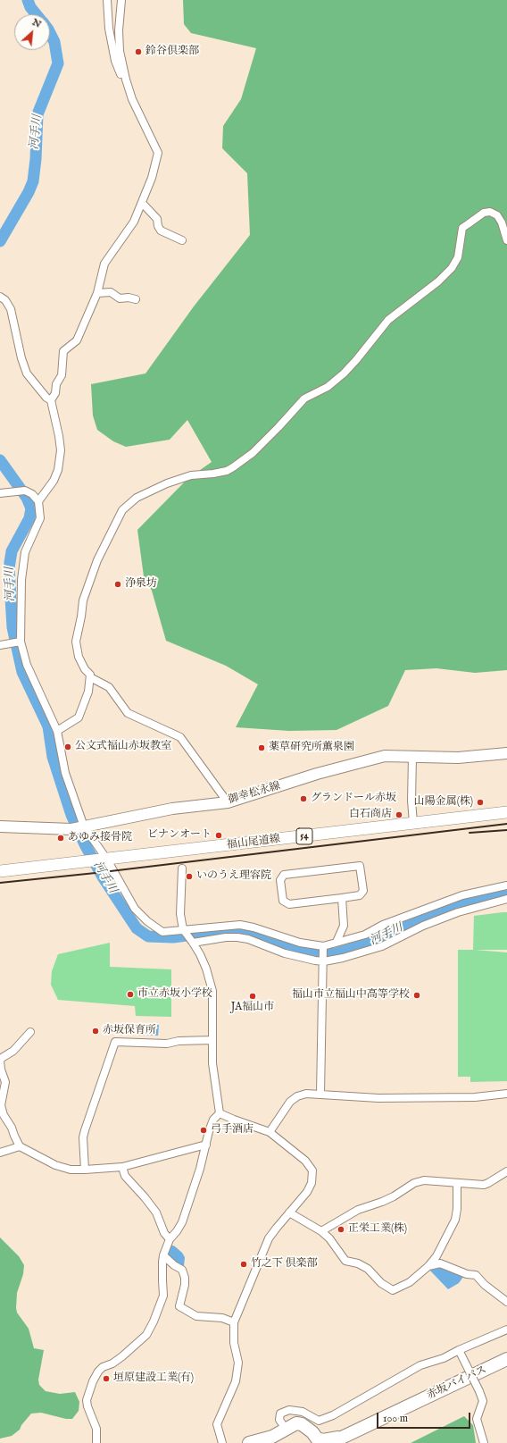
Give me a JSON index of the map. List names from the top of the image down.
{
  "streets": {
    "highway": ["赤坂バイパス"],
    "main road": ["御幸松永線", "54", "福山尾道線"]
  },
  "water": ["河手川"],
  "places": [
    "鈴谷倶楽部",
    "浄泉坊",
    "公文式福山赤坂教室",
    "薬草研究所薫泉園",
    "グランドール赤坂",
    "山陽金属(株)",
    "白石商店",
    "ビナンオート",
    "あゆみ接骨院",
    "いのうえ理容院",
    "市立赤坂小学校",
    "福山市立福山中高等学校",
    "JA福山市",
    "赤坂保育所",
    "弓手酒店",
    "正栄工業(株)",
    "竹之下 倶楽部",
    "垣原建設工業(有)"
  ],
  "scale_bar": "100 m",
  "north": "top right"
}
